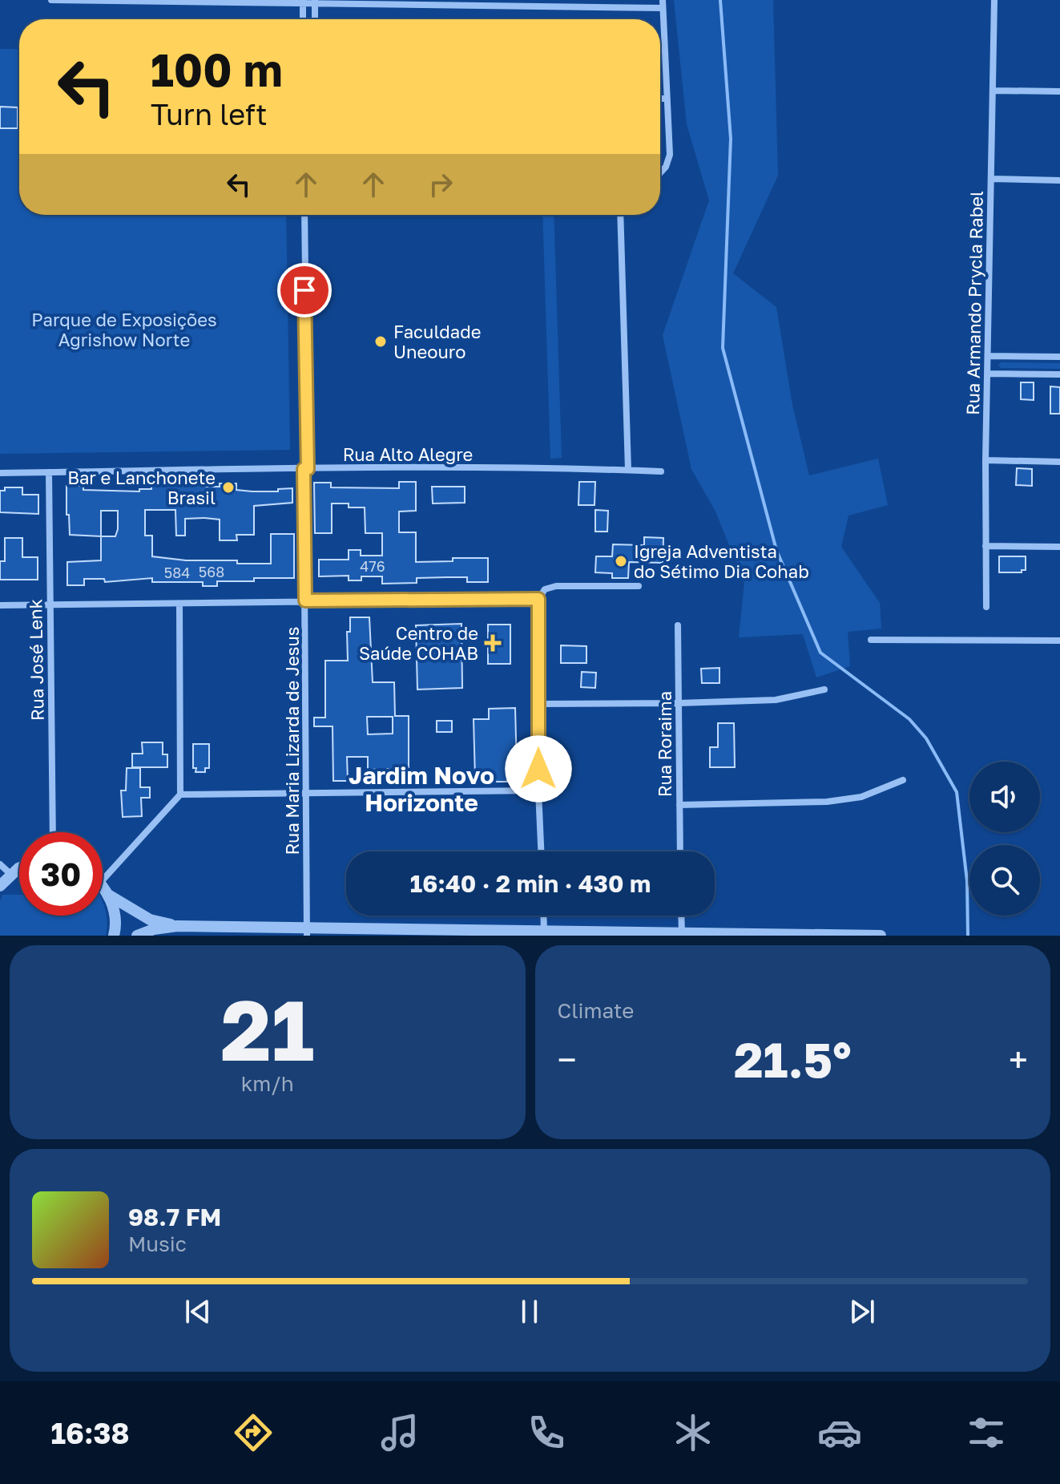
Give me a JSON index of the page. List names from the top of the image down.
{
  "streets": {
    "street": [
      "Rua Armando Prycla Rabel",
      "Rua Alto Alegre",
      "Rua José Lenk",
      "Rua Maria Lizarda de Jesus",
      "Rua Roraima"
    ]
  },
  "crossings": [
    ["Rua Alto Alegre", "Rua José Lenk"],
    ["Rua Alto Alegre", "Rua Maria Lizarda de Jesus"]
  ],
  "districts": ["Jardim Novo Horizonte"],
  "parks": ["Parque de Exposições Agrishow Norte"],
  "places": {
    "other": ["Faculdade Uneouro", "Bar e Lanchonete Brasil", "Igreja Adventista do Sétimo Dia Cohab"],
    "health": ["Centro de Saúde COHAB"]
  },
  "house_numbers": ["476", "568", "584"],
  "page": {
    "turn": ["100 m", "Turn left"],
    "limit": "30",
    "trip": "16:40 · 2 min · 430 m",
    "tile": [
      ["21", "km/h"],
      "Climate"
    ],
    "heat": ["−", "21.5°", "+"],
    "song": ["98.7 FM", "Music"],
    "tabs": "16:38"
  }
}
